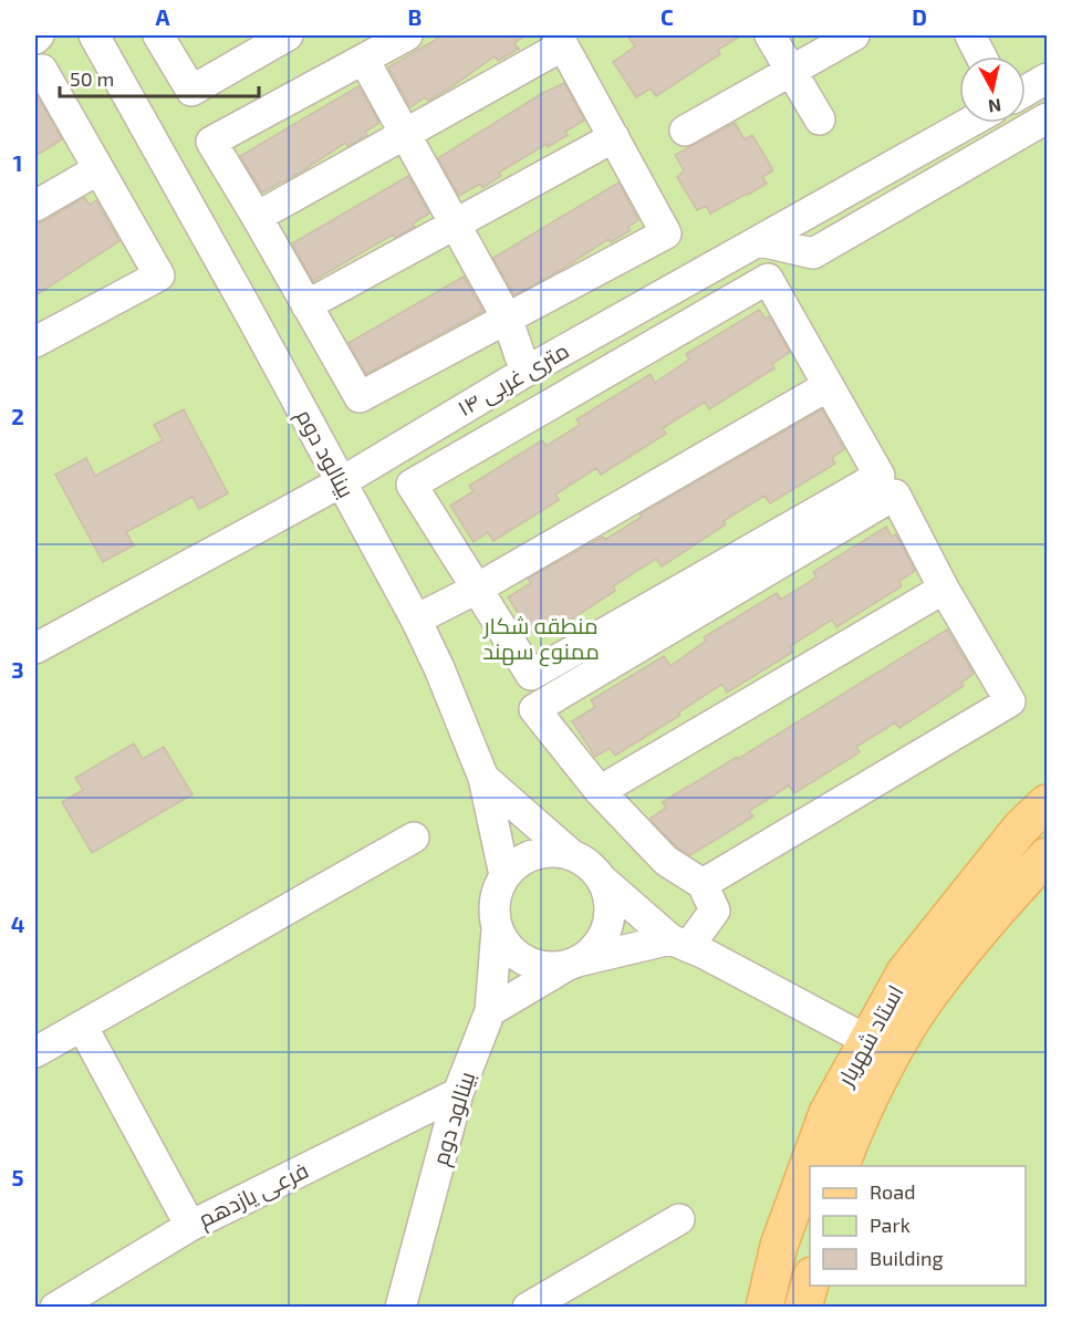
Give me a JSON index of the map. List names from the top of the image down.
{
  "streets": {
    "main road": ["استاد شهریار"],
    "street": ["۱۴ متری غربی", "بینالود دوم", "فرعی یازدهم"]
  },
  "crossings": [
    ["۱۴ متری غربی", "بینالود دوم"],
    ["بینالود دوم", "فرعی یازدهم"]
  ],
  "parks": ["منطقه شکار ممنوع سهند"],
  "legend": ["Road", "Park", "Building"],
  "scale_bar": "50 m",
  "north": "bottom",
  "grid": {
    "columns": [
      "A",
      "B",
      "C",
      "D"
    ],
    "rows": [
      "1",
      "2",
      "3",
      "4",
      "5"
    ]
  }
}
